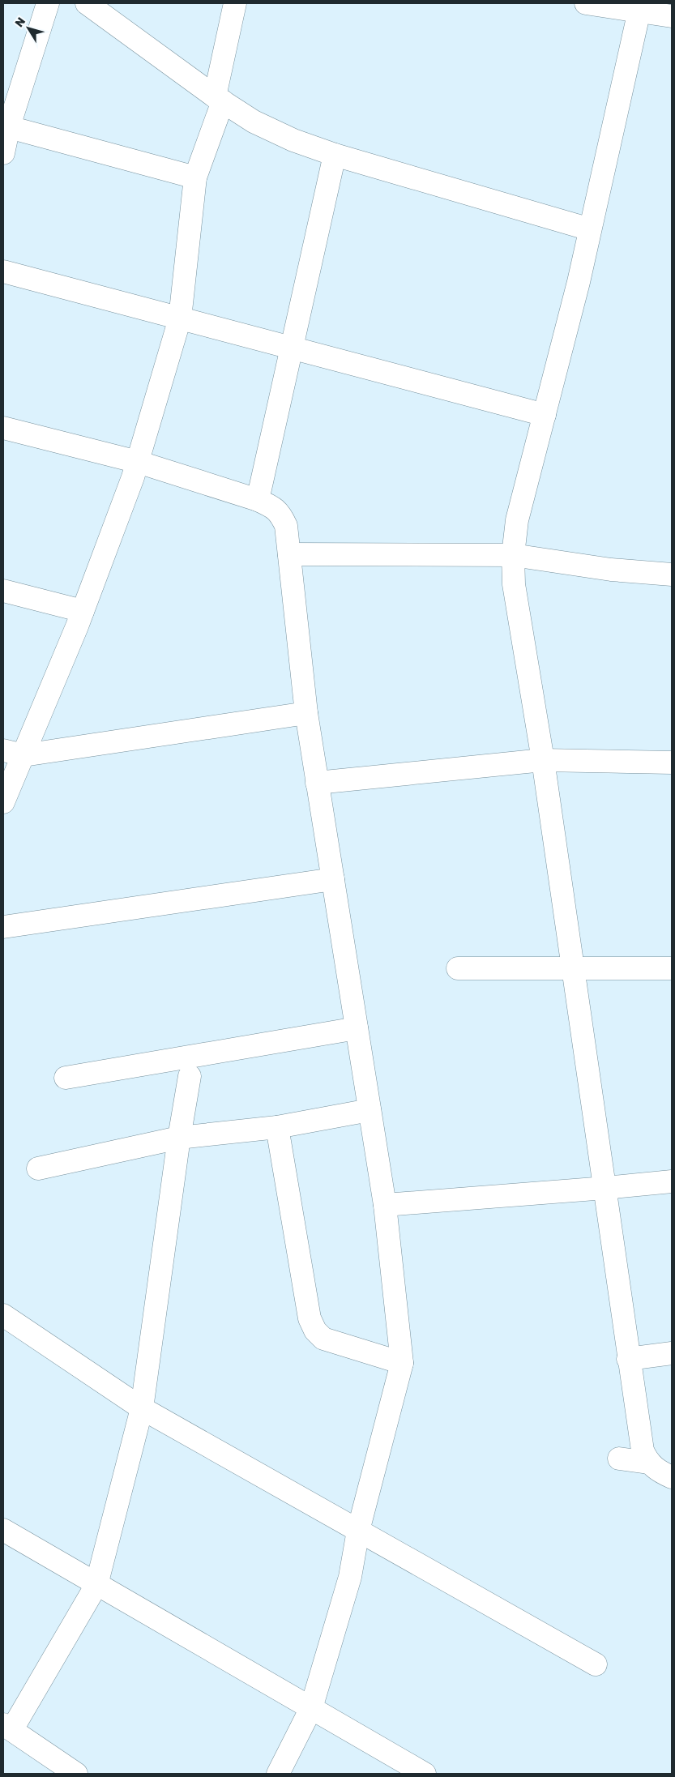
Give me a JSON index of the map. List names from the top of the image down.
{
  "north": "top left"
}
